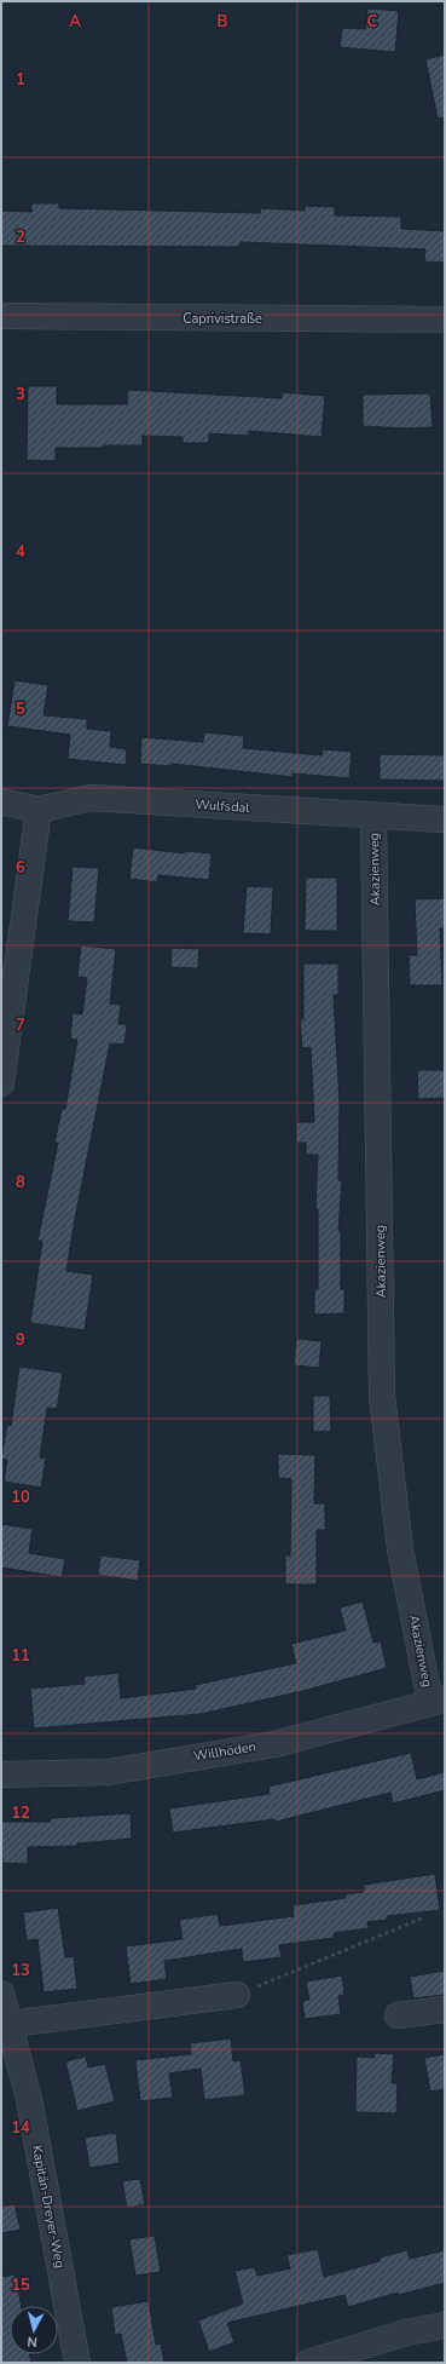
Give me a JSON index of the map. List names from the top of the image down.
{
  "streets": {
    "street": [
      "Caprivistraße",
      "Wulfsdal",
      "Akazienweg",
      "Willhöden",
      "Kapitän-Dreyer-Weg"
    ]
  },
  "crossings": [
    ["Wulfsdal", "Akazienweg"],
    ["Akazienweg", "Willhöden"]
  ],
  "north": "bottom",
  "grid": {
    "columns": ["A", "B", "C"],
    "rows": [
      "1",
      "2",
      "3",
      "4",
      "5",
      "6",
      "7",
      "8",
      "9",
      "10",
      "11",
      "12",
      "13",
      "14",
      "15"
    ]
  }
}
